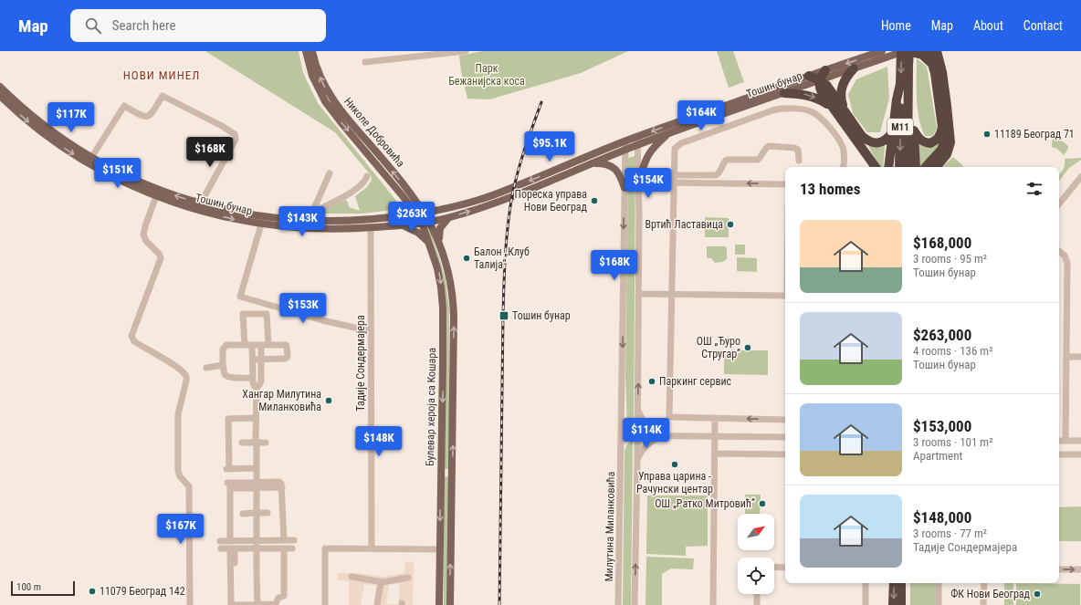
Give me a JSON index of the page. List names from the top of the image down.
{
  "streets": {
    "highway": ["M11"],
    "main road": ["Тошин бунар", "Николе Добровића", "Булевар хероја са Кошара"],
    "street": ["Тадије Сондермајера", "Милутина Миланковића"]
  },
  "crossings": [
    ["Тошин бунар", "M11"],
    ["Тошин бунар", "Николе Добровића"],
    ["Тошин бунар", "Тадије Сондермајера"],
    ["Тошин бунар", "Булевар хероја са Кошара"],
    ["Тошин бунар", "Милутина Миланковића"],
    ["Николе Добровића", "Булевар хероја са Кошара"]
  ],
  "districts": ["НОВИ МИНЕЛ"],
  "parks": ["Парк Бежанијска коса"],
  "places": {
    "other": [
      "11189 Београд 71",
      "Пореска управа Нови Београд",
      "Вртић Ластавица",
      "Балон „Клуб Талија”",
      "ОШ „Ђуро Стругар”",
      "Паркинг сервис",
      "Хангар Милутина Миланковића",
      "Управа царина - Рачунски центар",
      "ОШ „Ратко Митровић”",
      "11079 Београд 142",
      "ФК Нови Београд"
    ],
    "transit": ["Тошин бунар"]
  },
  "scale_bar": "100 m",
  "north": "top right",
  "page": {
    "header": "Map",
    "search": "Search here",
    "nav": [
      "Home",
      "Map",
      "About",
      "Contact"
    ],
    "price": [
      "$164K",
      "$117K",
      "$95.1K",
      "$168K",
      "$151K",
      "$154K",
      "$263K",
      "$143K",
      "$168K",
      "$153K",
      "$114K",
      "$148K",
      "$167K"
    ],
    "heading": "13 homes",
    "list": [
      {
        "name": "$168,000",
        "note": "3 rooms · 95 m² · Тошин бунар"
      },
      {
        "name": "$263,000",
        "note": "4 rooms · 136 m² · Тошин бунар"
      },
      {
        "name": "$153,000",
        "note": "3 rooms · 101 m² · Apartment"
      },
      {
        "name": "$148,000",
        "note": "3 rooms · 77 m² · Тадије Сондермајера"
      }
    ],
    "scale": "100 m"
  }
}
